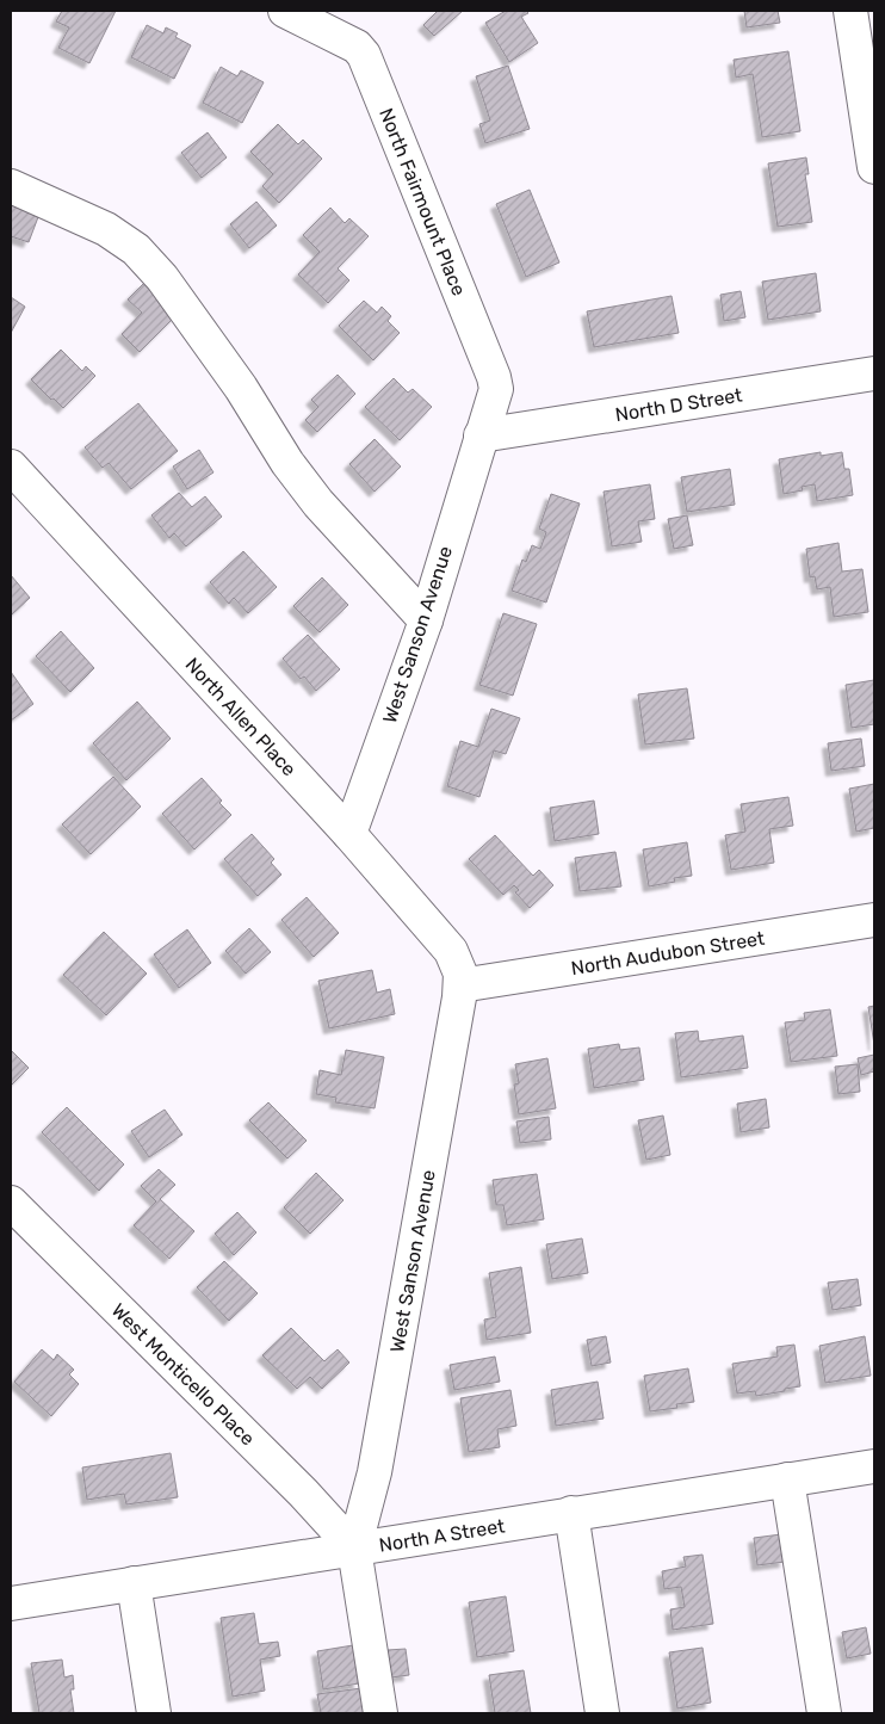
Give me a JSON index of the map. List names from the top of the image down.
{
  "streets": {
    "street": [
      "North Fairmount Place",
      "North D Street",
      "West Sanson Avenue",
      "North Allen Place",
      "North Audubon Street",
      "West Monticello Place",
      "North A Street"
    ]
  },
  "crossings": [
    ["North Fairmount Place", "North D Street"],
    ["North Fairmount Place", "West Sanson Avenue"],
    ["North D Street", "West Sanson Avenue"],
    ["West Sanson Avenue", "North Allen Place"],
    ["West Sanson Avenue", "North Audubon Street"],
    ["West Sanson Avenue", "West Monticello Place"],
    ["West Sanson Avenue", "North A Street"],
    ["North Allen Place", "North Audubon Street"],
    ["West Monticello Place", "North A Street"]
  ]
}
